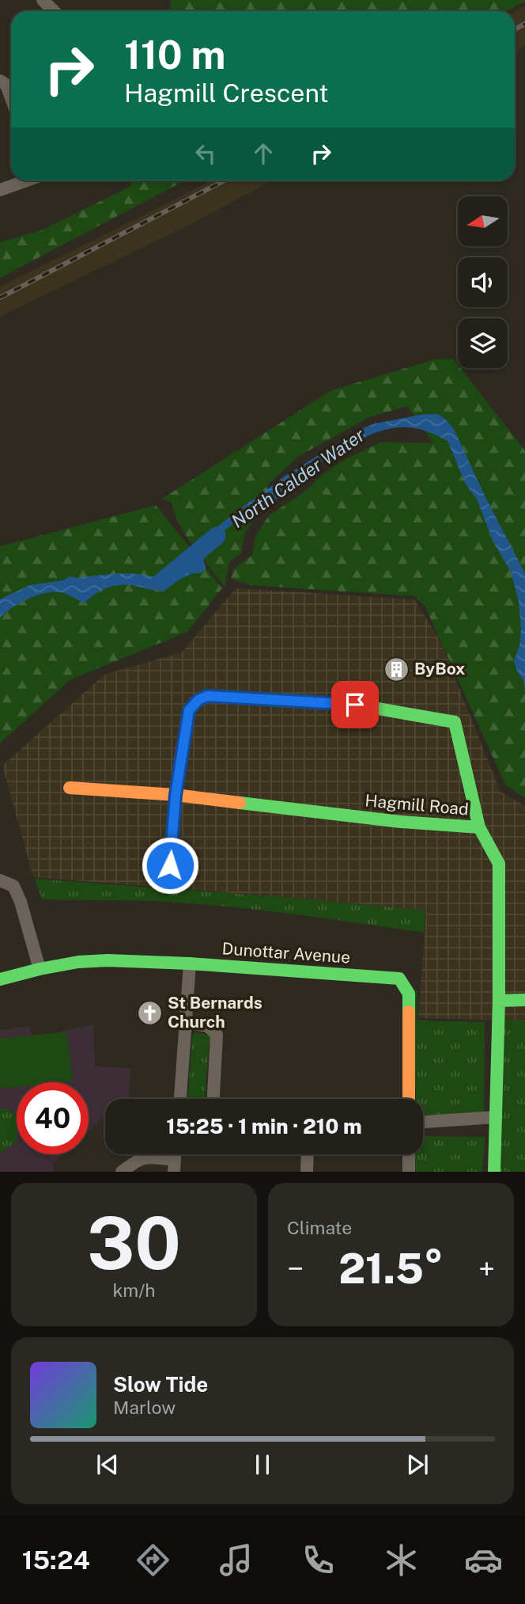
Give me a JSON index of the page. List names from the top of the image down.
{
  "streets": {
    "street": ["Hagmill Road", "Dunottar Avenue"]
  },
  "water": ["North Calder Water"],
  "places": {
    "building": ["ByBox"],
    "church": ["St Bernards Church"]
  },
  "north": "left",
  "page": {
    "turn": ["110 m", "Hagmill Crescent"],
    "limit": "40",
    "trip": "15:25 · 1 min · 210 m",
    "tile": [
      ["30", "km/h"],
      "Climate"
    ],
    "heat": ["−", "21.5°", "+"],
    "song": ["Slow Tide", "Marlow"],
    "tabs": "15:24"
  }
}
